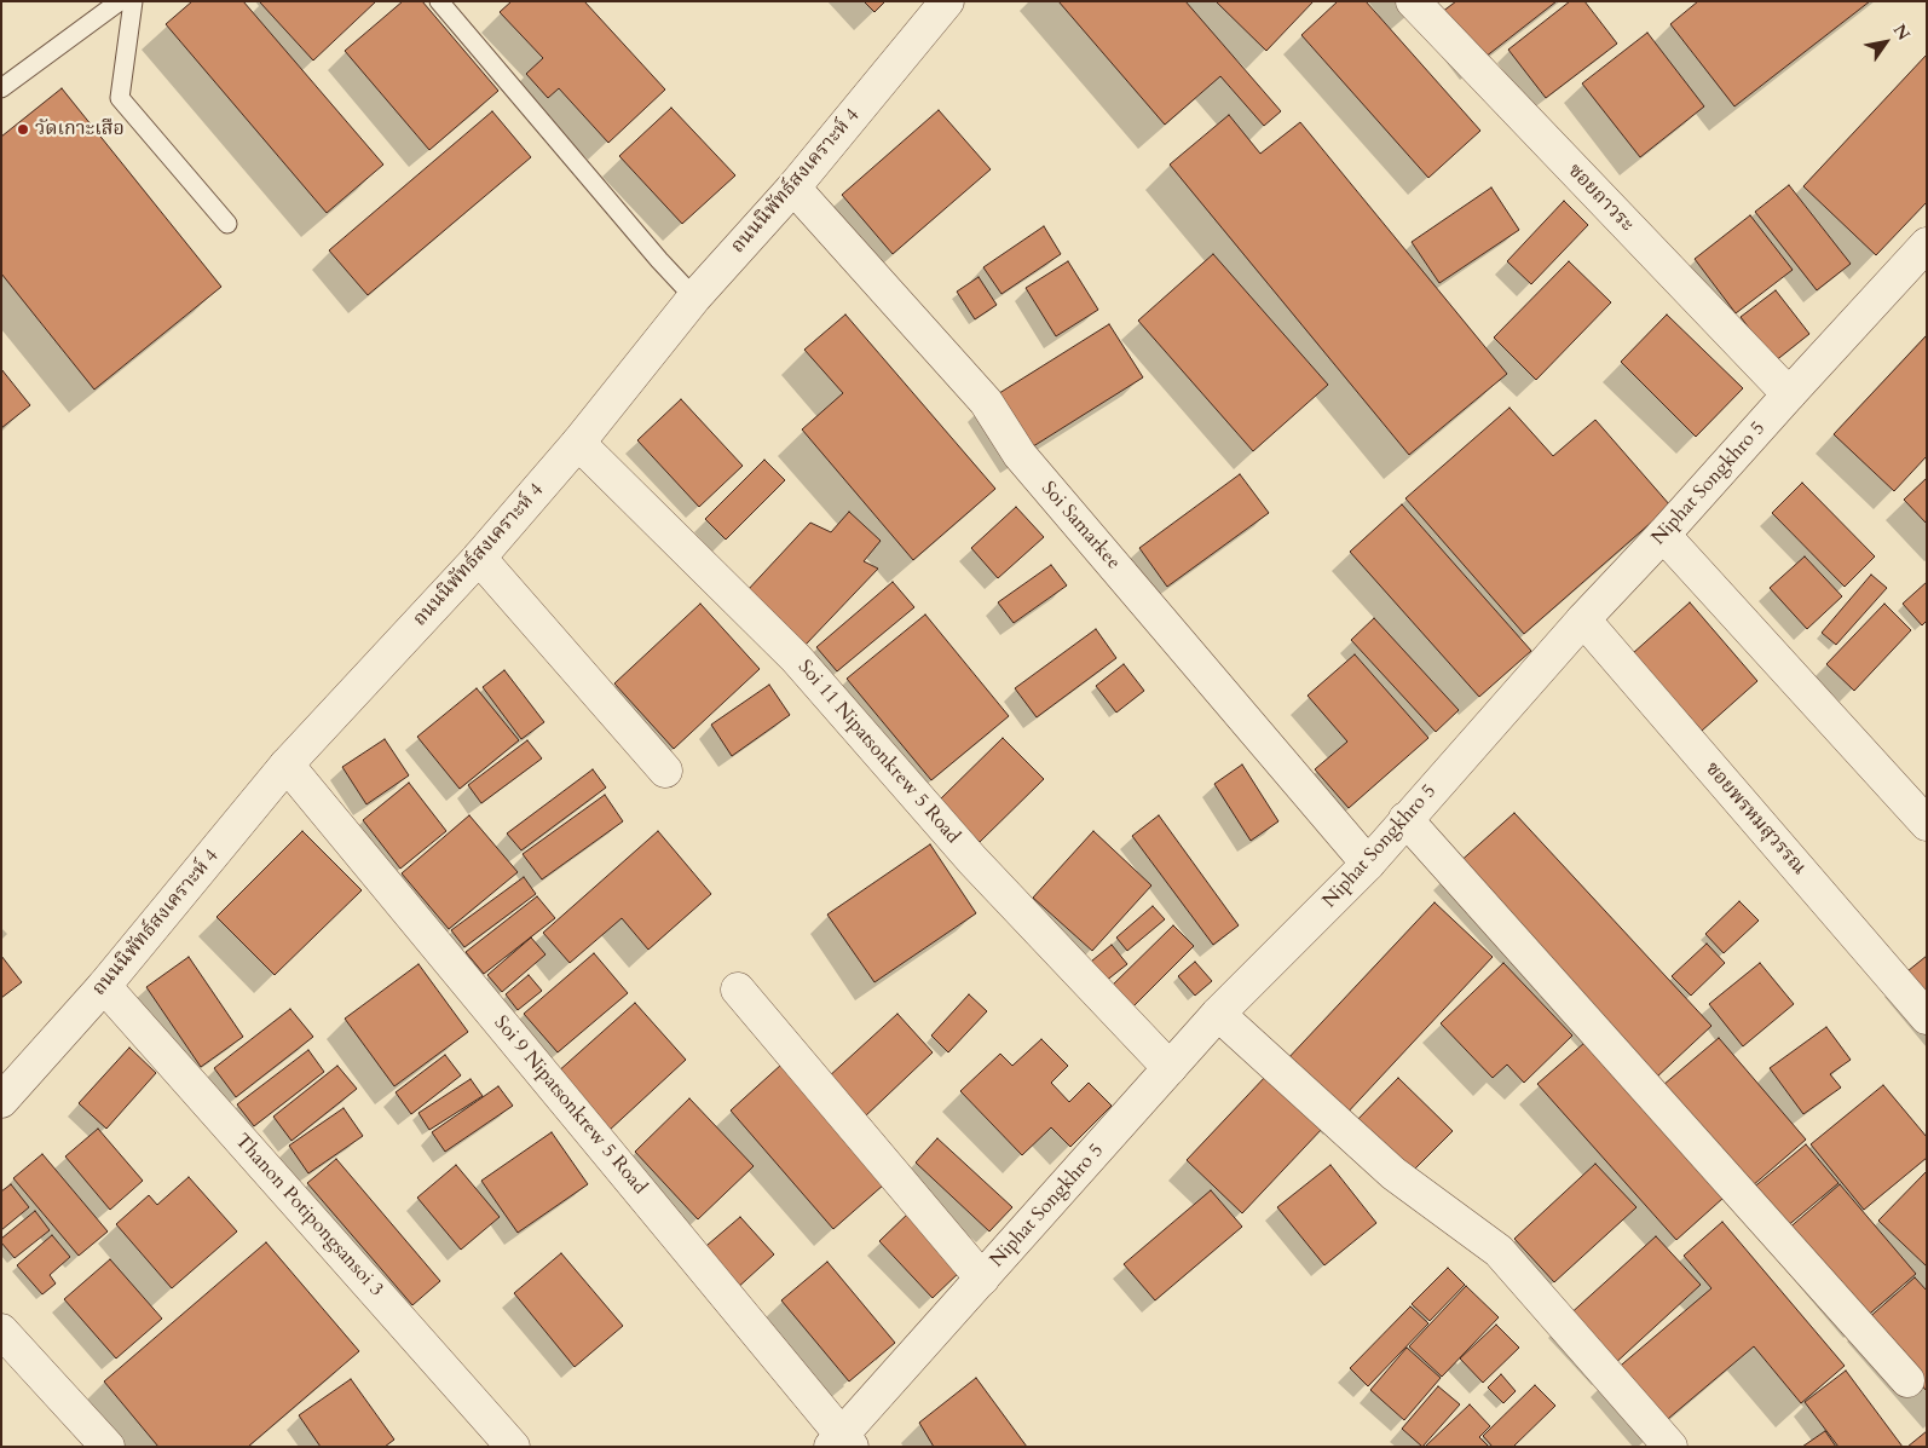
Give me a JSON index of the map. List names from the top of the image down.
{
  "streets": {
    "street": [
      "ถนนนิพัทธ์สงเคราะห์ 4",
      "ซอยถาวระ",
      "Niphat Songkhro 5",
      "Soi Samarkee",
      "Soi 11 Nipatsonkrew 5 Road",
      "ซอยพรหมสุวรรณ",
      "Soi 9 Nipatsonkrew 5 Road",
      "Thanon Potipongsansoi 3"
    ]
  },
  "crossings": [
    ["ถนนนิพัทธ์สงเคราะห์ 4", "Soi Samarkee"],
    ["ถนนนิพัทธ์สงเคราะห์ 4", "Soi 11 Nipatsonkrew 5 Road"],
    ["ถนนนิพัทธ์สงเคราะห์ 4", "Soi 9 Nipatsonkrew 5 Road"],
    ["ถนนนิพัทธ์สงเคราะห์ 4", "Thanon Potipongsansoi 3"],
    ["ซอยถาวระ", "Niphat Songkhro 5"],
    ["Niphat Songkhro 5", "Soi Samarkee"],
    ["Niphat Songkhro 5", "Soi 11 Nipatsonkrew 5 Road"],
    ["Niphat Songkhro 5", "ซอยพรหมสุวรรณ"],
    ["Niphat Songkhro 5", "Soi 9 Nipatsonkrew 5 Road"]
  ],
  "places": ["วัดเกาะเสือ"],
  "north": "top right"
}
